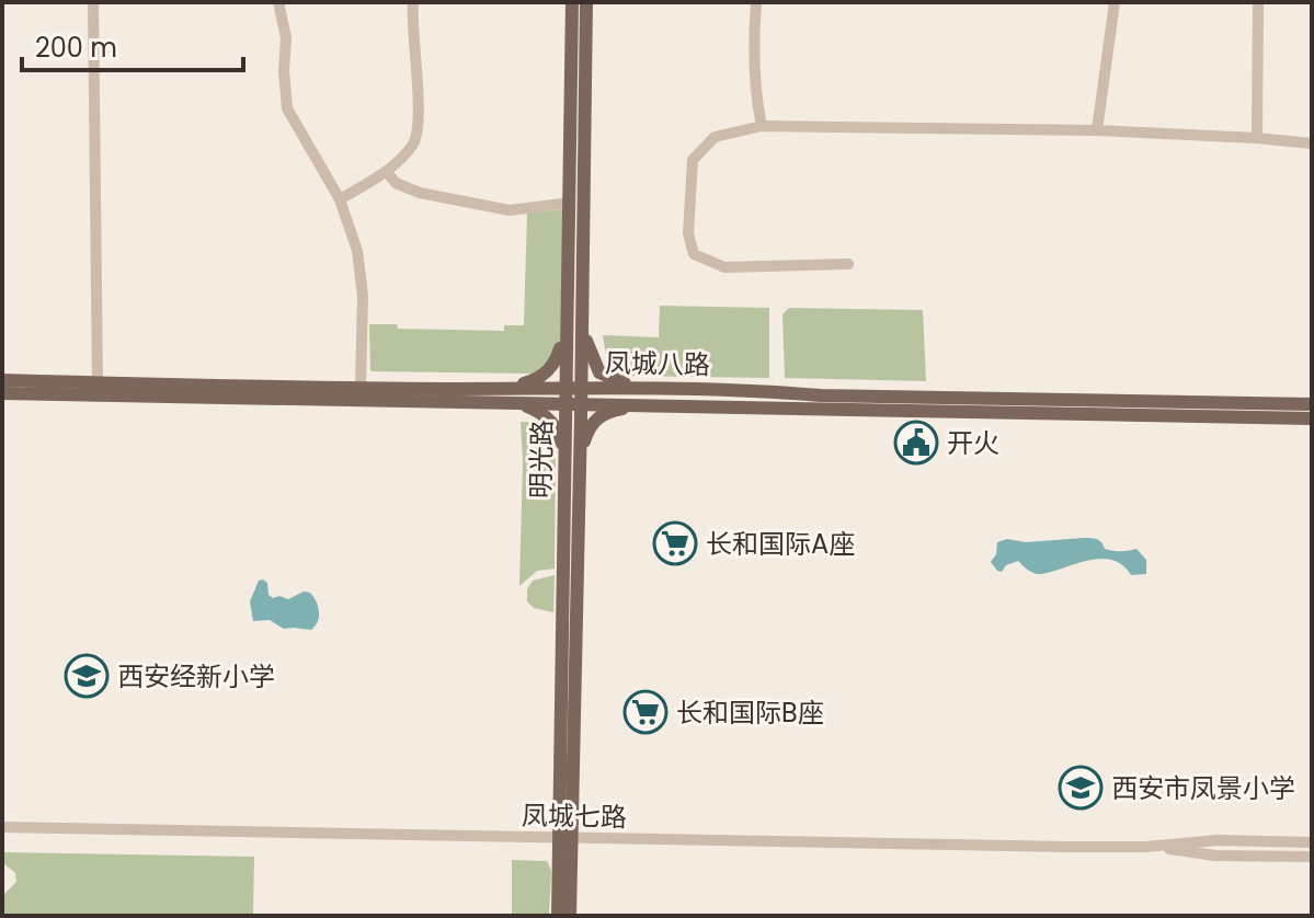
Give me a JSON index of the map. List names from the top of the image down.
{
  "streets": {
    "main road": ["凤城八路", "明光路"],
    "street": ["凤城七路"]
  },
  "crossings": [
    ["凤城八路", "明光路"],
    ["明光路", "凤城七路"]
  ],
  "places": {
    "public building": ["开火"],
    "supermarket": ["长和国际A座", "长和国际B座"],
    "school or university": ["西安经新小学", "西安市凤景小学"]
  },
  "scale_bar": "200 m"
}
